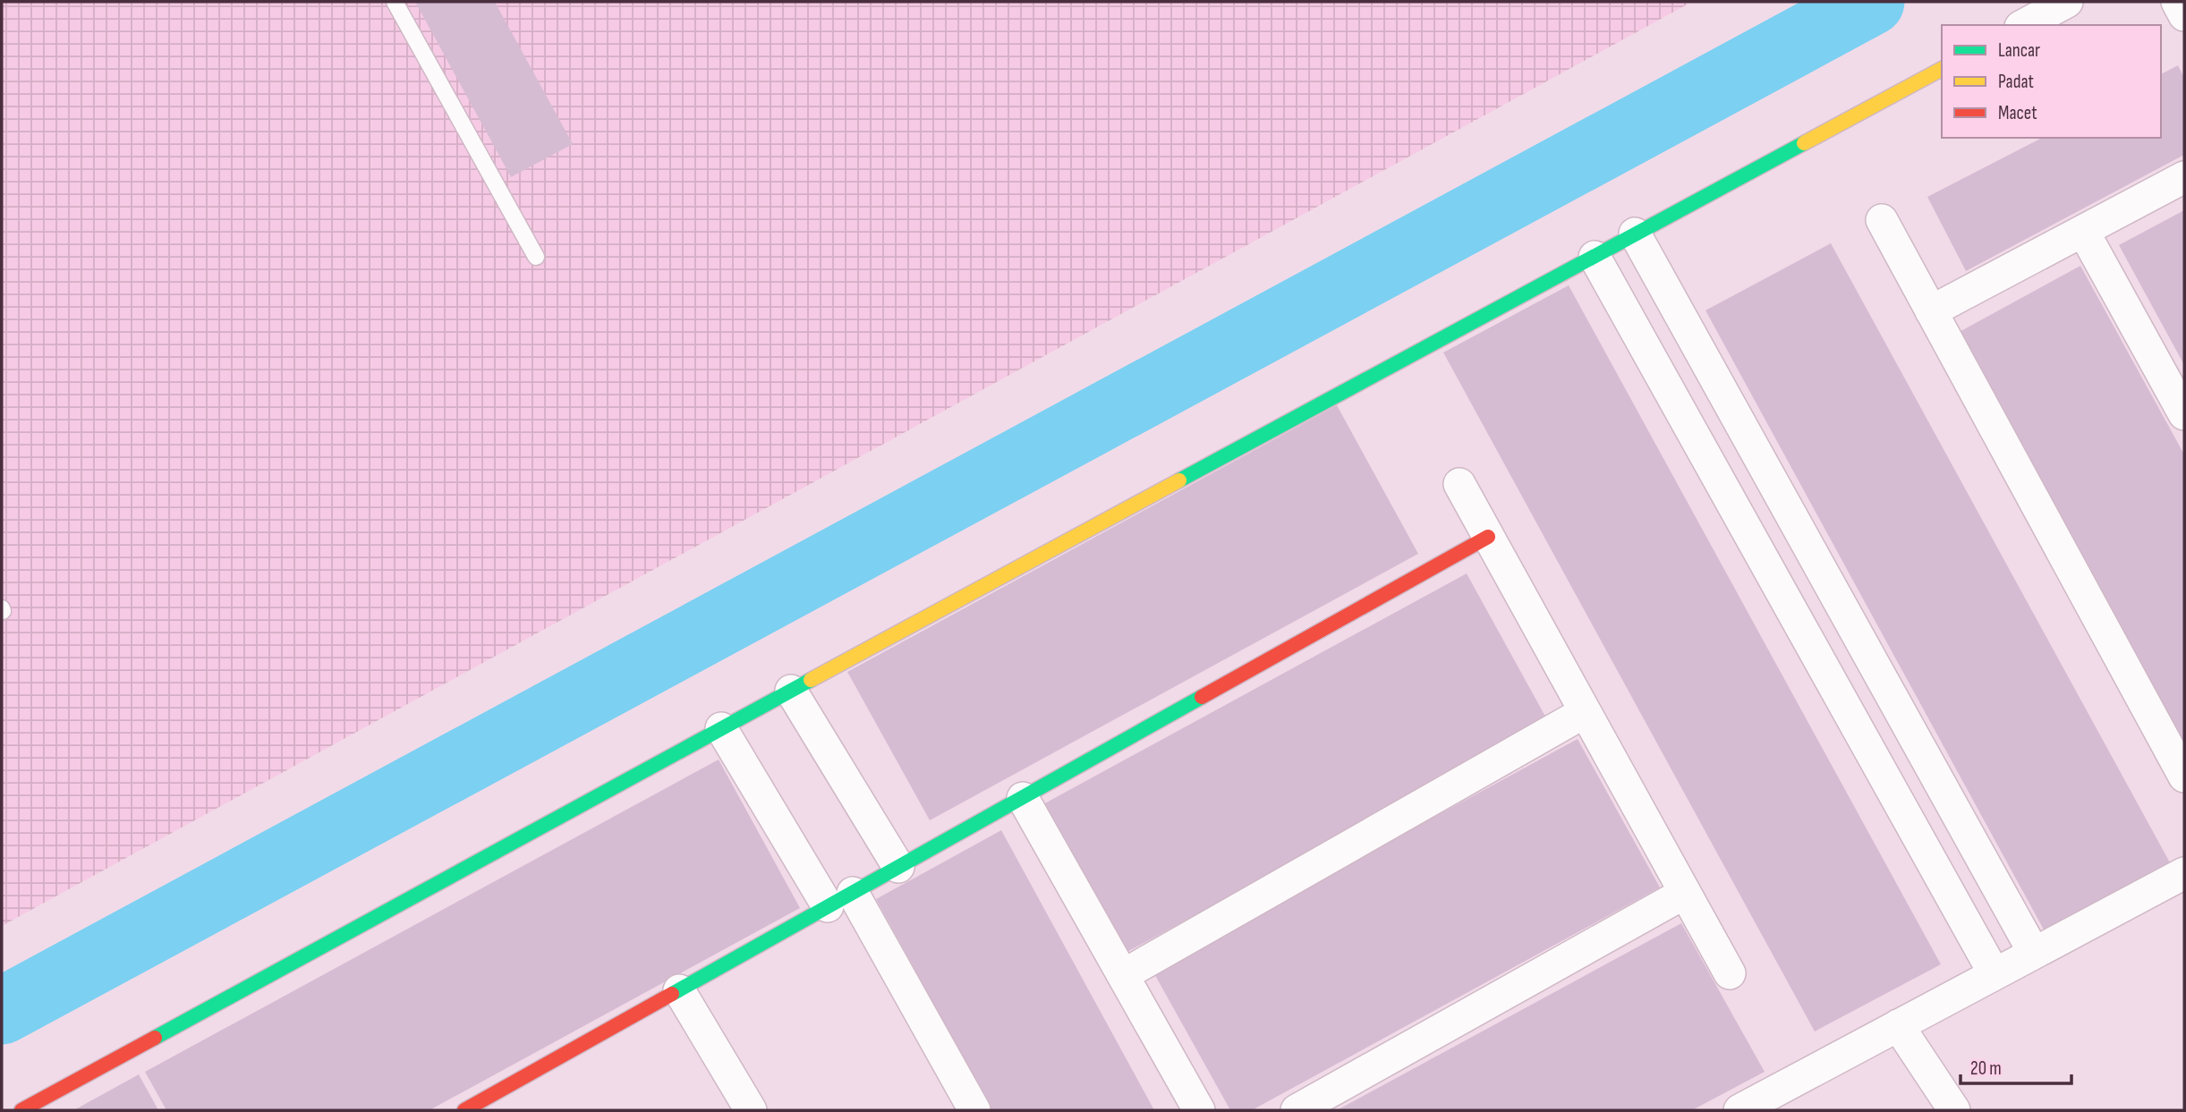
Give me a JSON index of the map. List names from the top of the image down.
{
  "legend": ["Lancar", "Padat", "Macet"],
  "scale_bar": "20 m"
}
